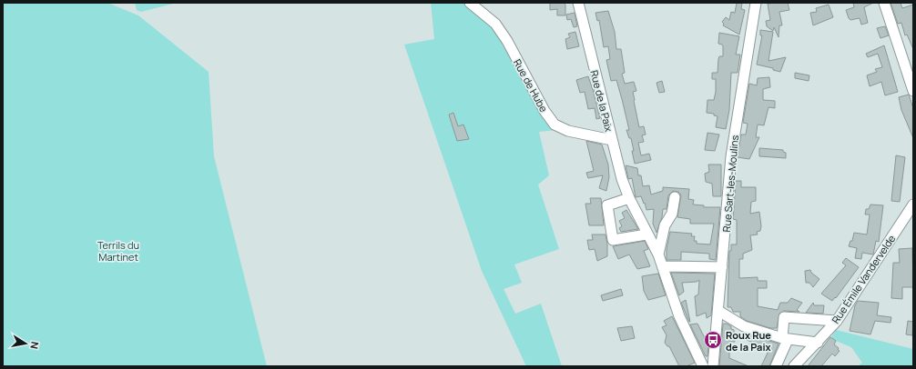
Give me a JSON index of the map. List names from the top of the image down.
{
  "streets": {
    "street": [
      "Rue de Hube",
      "Rue de la Paix",
      "Rue Sart-les-Moulins",
      "Rue Émile Vandervelde"
    ]
  },
  "crossings": [
    ["Rue de Hube", "Rue de la Paix"]
  ],
  "parks": ["Terrils du Martinet"],
  "places": {
    "bus stop": ["Roux Rue de la Paix"]
  },
  "north": "right"
}
